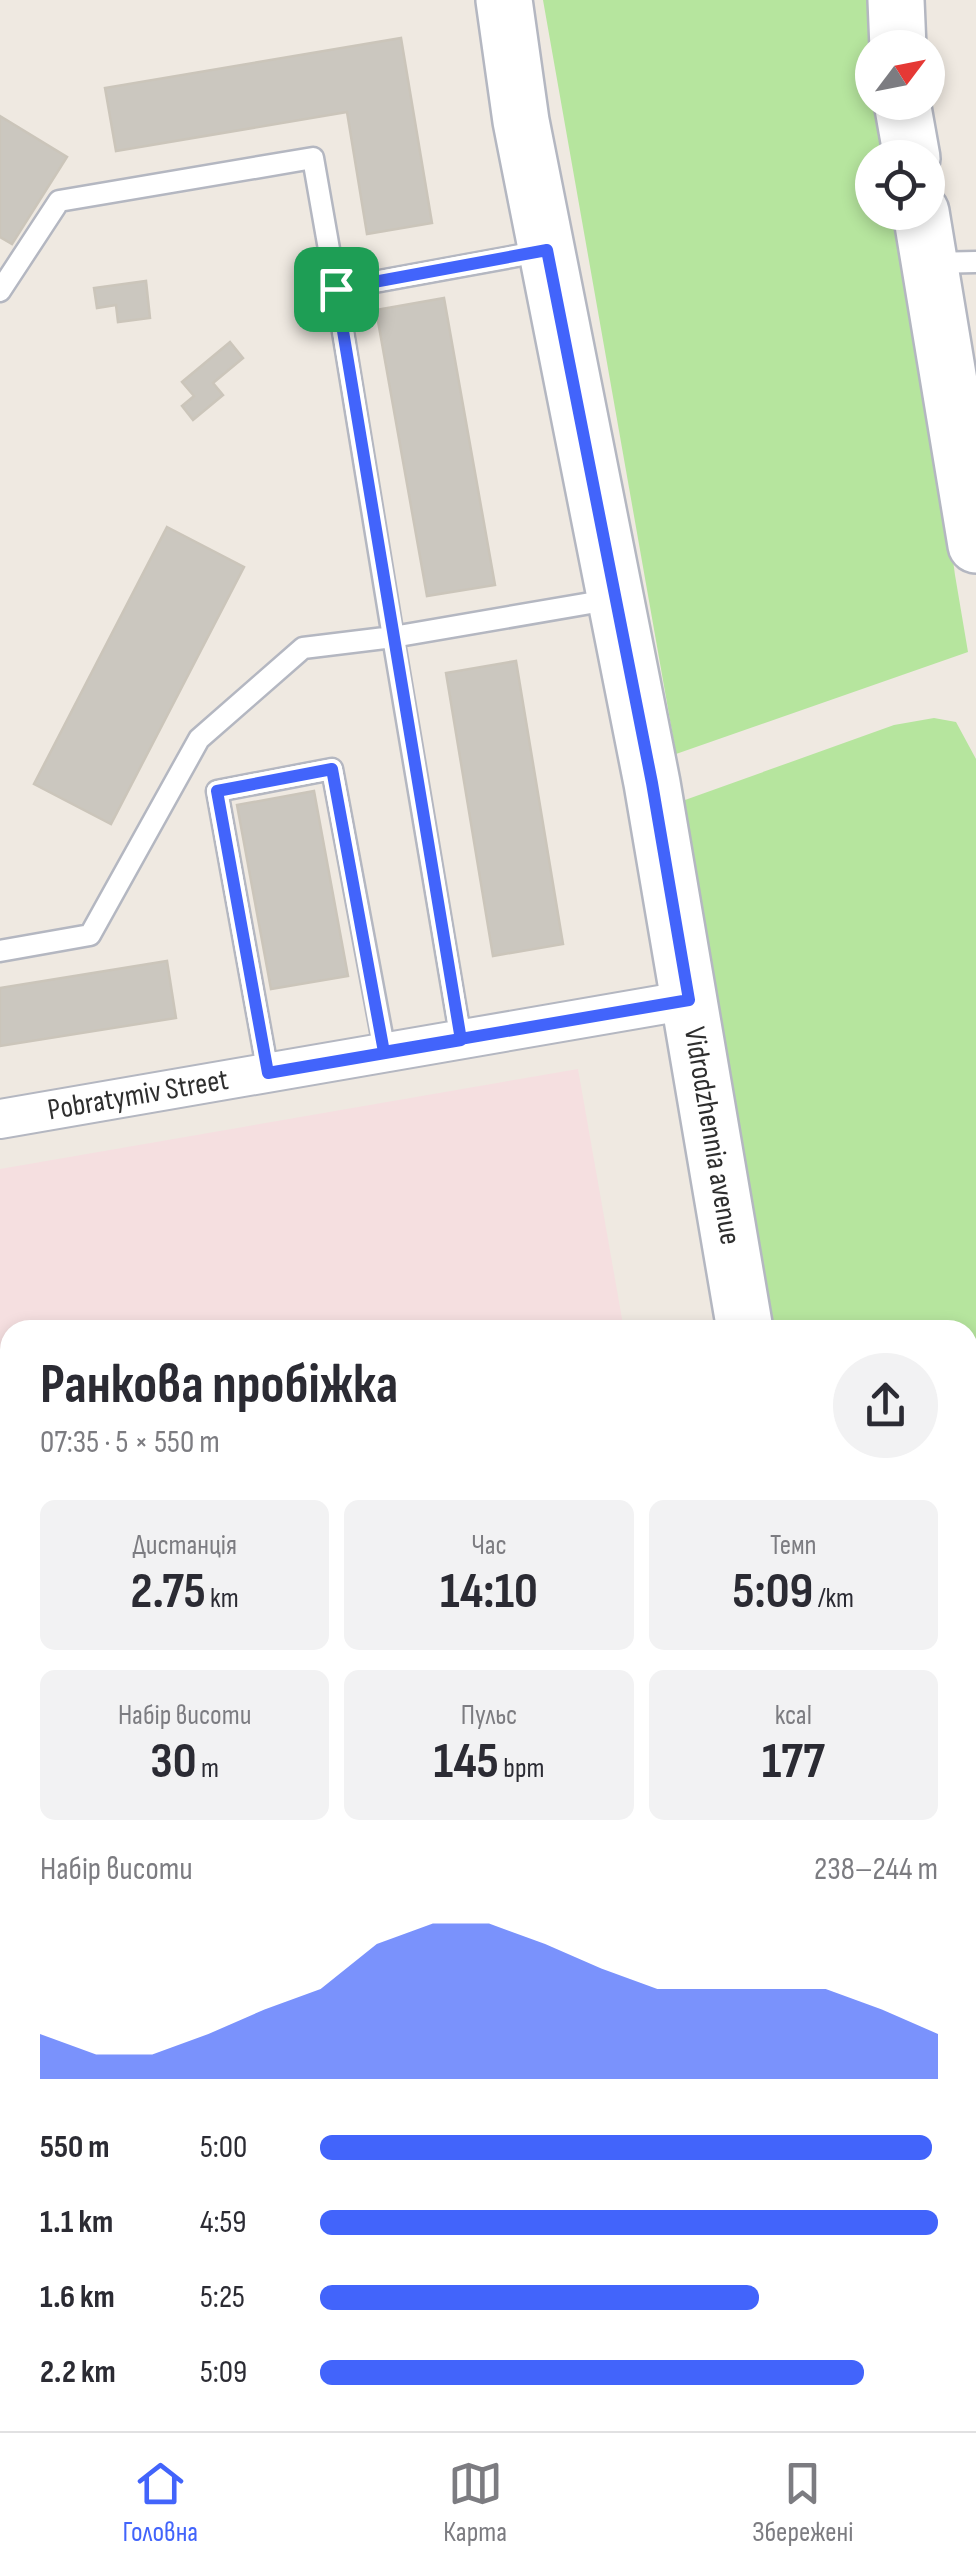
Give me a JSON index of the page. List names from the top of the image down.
{
  "streets": {
    "main road": ["Vidrodzhennia avenue"],
    "street": ["Pobratymiv Street"]
  },
  "crossings": [
    ["Pobratymiv Street", "Vidrodzhennia avenue"]
  ],
  "north": "top right",
  "page": {
    "heading": ["Ранкова пробіжка", "07:35 · 5 × 550 m"],
    "stats": [
      ["Дистанція", "2.75 km"],
      ["Час", "14:10"],
      ["Темп", "5:09 /km"],
      ["Набір висоти", "30 m"],
      ["Пульс", "145 bpm"],
      ["kcal", "177"]
    ],
    "chart": ["Набір висоти", "238–244 m"],
    "list": [
      {
        "name": "550 m",
        "note": "5:00"
      },
      {
        "name": "1.1 km",
        "note": "4:59"
      },
      {
        "name": "1.6 km",
        "note": "5:25"
      },
      {
        "name": "2.2 km",
        "note": "5:09"
      }
    ],
    "tabs": ["Головна", "Карта", "Збережені"]
  }
}
